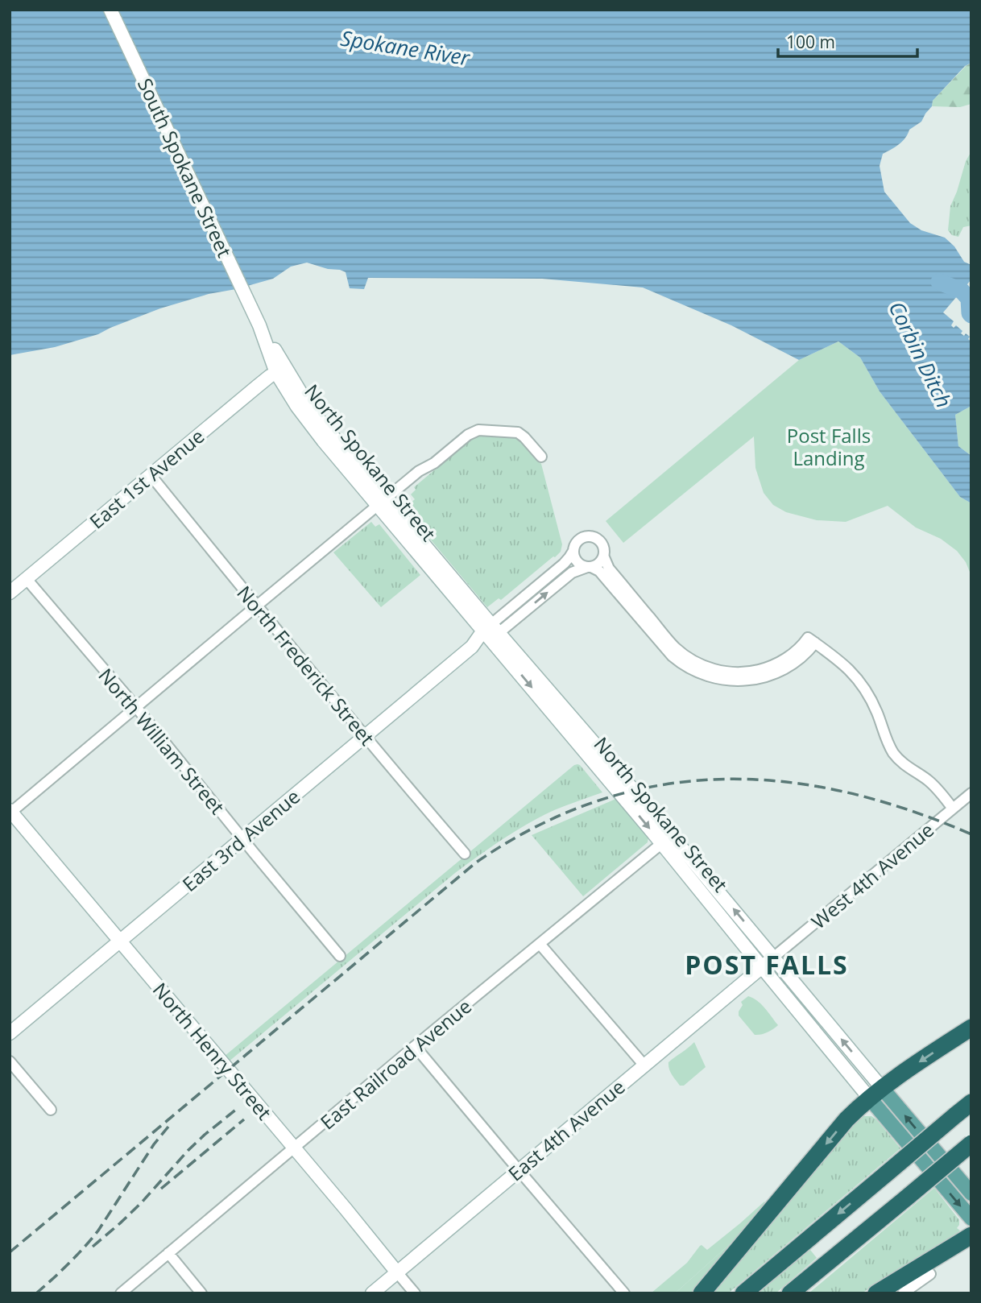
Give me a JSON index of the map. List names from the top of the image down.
{
  "streets": {
    "main road": ["North Spokane Street"],
    "street": [
      "South Spokane Street",
      "East 1st Avenue",
      "North Frederick Street",
      "North William Street",
      "East 3rd Avenue",
      "West 4th Avenue",
      "North Henry Street",
      "East Railroad Avenue",
      "East 4th Avenue"
    ]
  },
  "crossings": [
    ["South Spokane Street", "North Spokane Street"],
    ["North Spokane Street", "East 1st Avenue"],
    ["North Spokane Street", "East 3rd Avenue"],
    ["North Spokane Street", "West 4th Avenue"],
    ["North Spokane Street", "East Railroad Avenue"],
    ["North Spokane Street", "East 4th Avenue"],
    ["East 1st Avenue", "North Frederick Street"],
    ["East 1st Avenue", "North William Street"],
    ["North Frederick Street", "East 3rd Avenue"],
    ["North William Street", "East 3rd Avenue"],
    ["East 3rd Avenue", "North Henry Street"],
    ["West 4th Avenue", "East 4th Avenue"],
    ["North Henry Street", "East Railroad Avenue"],
    ["North Henry Street", "East 4th Avenue"]
  ],
  "districts": ["POST FALLS"],
  "water": ["Spokane River", "Corbin Ditch"],
  "parks": ["Post Falls Landing"],
  "scale_bar": "100 m"
}
